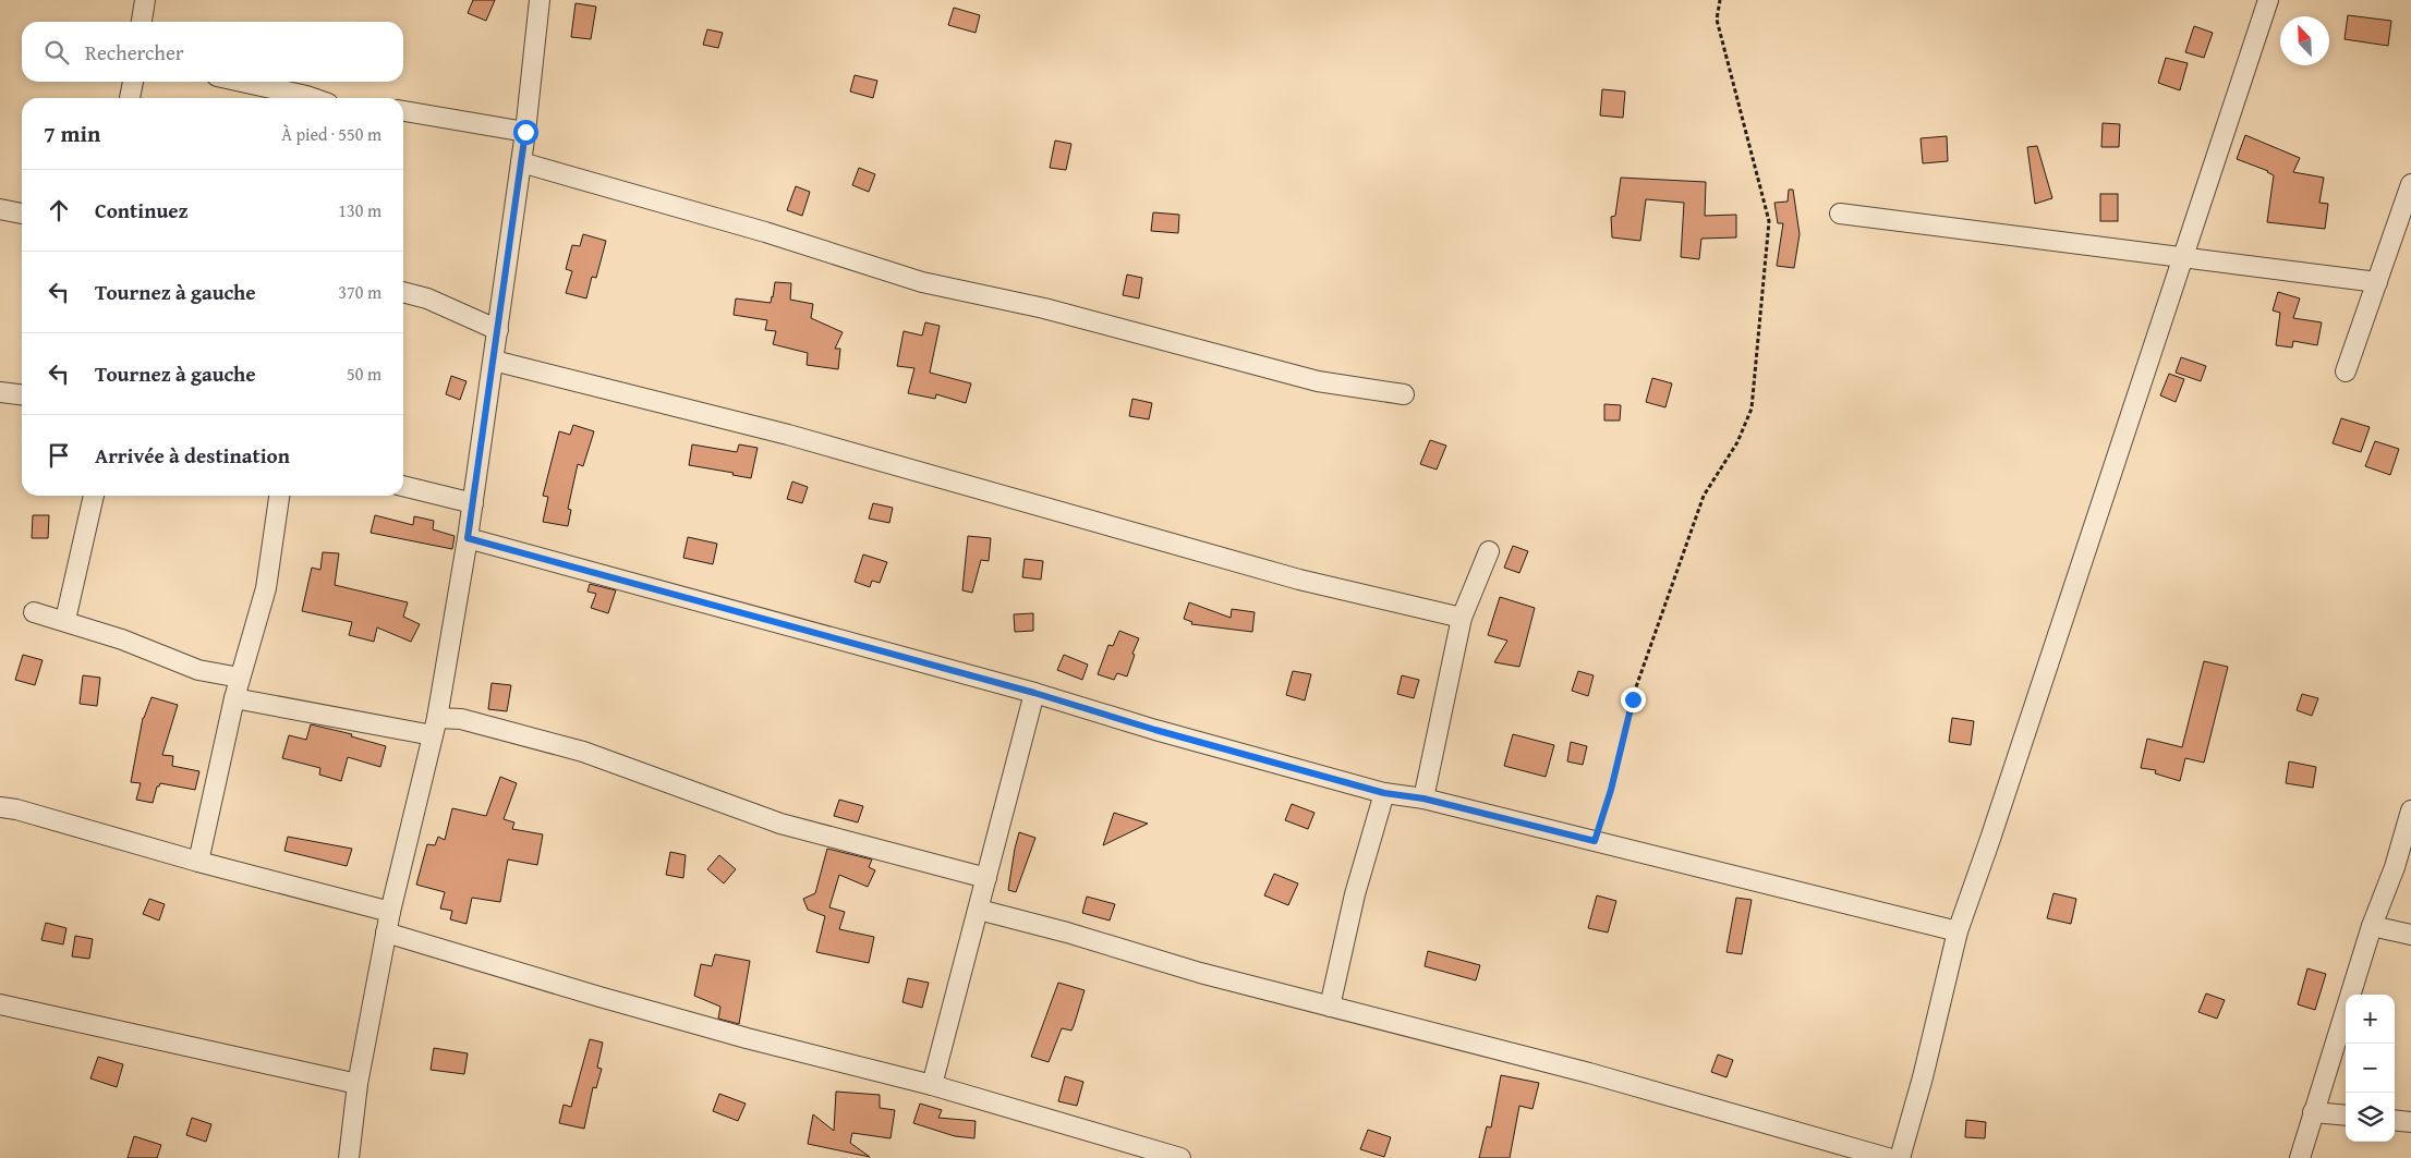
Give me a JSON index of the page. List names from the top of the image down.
{
  "north": "top left",
  "page": {
    "search": "Rechercher",
    "heading": ["7 min", "À pied · 550 m"],
    "list": [
      ["Continuez", "130 m"],
      ["Tournez à gauche", "370 m"],
      ["Tournez à gauche", "50 m"],
      "Arrivée à destination"
    ],
    "map_buttons": ["+", "−"]
  }
}
